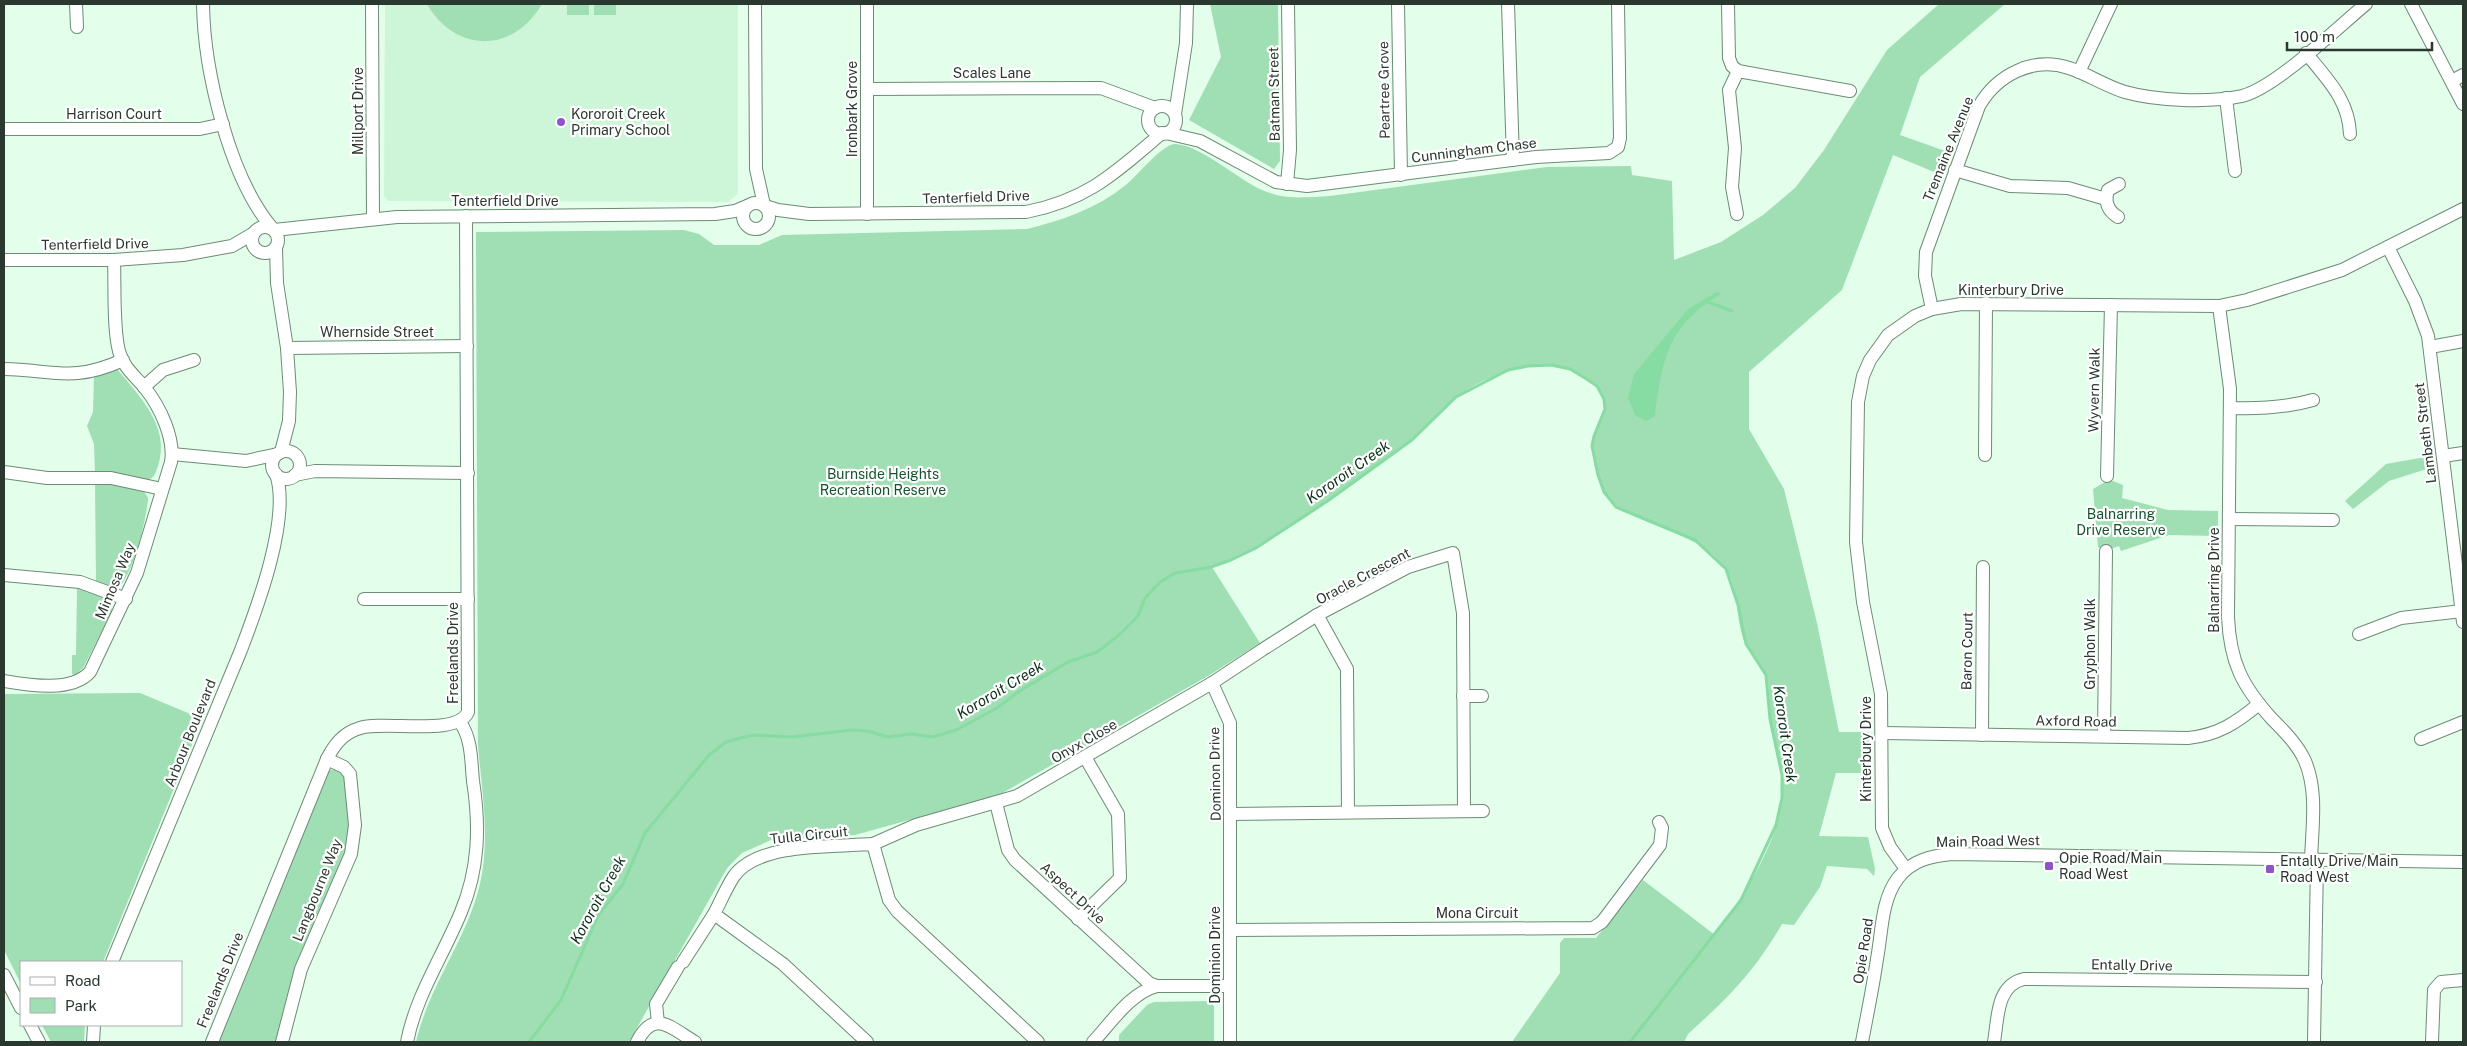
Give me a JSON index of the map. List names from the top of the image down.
{
  "streets": {
    "street": [
      "Scales Lane",
      "Peartree Grove",
      "Batman Street",
      "Ironbark Grove",
      "Millport Drive",
      "Harrison Court",
      "Tremaine Avenue",
      "Cunningham Chase",
      "Tenterfield Drive",
      "Kinterbury Drive",
      "Whernside Street",
      "Wyvern Walk",
      "Lambeth Street",
      "Oracle Crescent",
      "Balnarring Drive",
      "Mimosa Way",
      "Gryphon Walk",
      "Baron Court",
      "Freelands Drive",
      "Axford Road",
      "Arbour Boulevard",
      "Onyx Close",
      "Dominon Drive",
      "Tulla Circuit",
      "Main Road West",
      "Langbourne Way",
      "Aspect Drive",
      "Mona Circuit",
      "Opie Road",
      "Dominion Drive",
      "Entally Drive"
    ]
  },
  "crossings": [
    ["Scales Lane", "Ironbark Grove"],
    ["Scales Lane", "Cunningham Chase"],
    ["Scales Lane", "Tenterfield Drive"],
    ["Peartree Grove", "Cunningham Chase"],
    ["Batman Street", "Cunningham Chase"],
    ["Ironbark Grove", "Tenterfield Drive"],
    ["Millport Drive", "Tenterfield Drive"],
    ["Tremaine Avenue", "Kinterbury Drive"],
    ["Cunningham Chase", "Tenterfield Drive"],
    ["Tenterfield Drive", "Freelands Drive"],
    ["Kinterbury Drive", "Wyvern Walk"],
    ["Kinterbury Drive", "Lambeth Street"],
    ["Kinterbury Drive", "Balnarring Drive"],
    ["Kinterbury Drive", "Axford Road"],
    ["Kinterbury Drive", "Main Road West"],
    ["Kinterbury Drive", "Opie Road"],
    ["Whernside Street", "Freelands Drive"],
    ["Oracle Crescent", "Onyx Close"],
    ["Balnarring Drive", "Axford Road"],
    ["Balnarring Drive", "Main Road West"],
    ["Gryphon Walk", "Axford Road"],
    ["Baron Court", "Axford Road"],
    ["Freelands Drive", "Langbourne Way"],
    ["Onyx Close", "Dominon Drive"],
    ["Onyx Close", "Tulla Circuit"],
    ["Onyx Close", "Aspect Drive"],
    ["Dominon Drive", "Dominion Drive"],
    ["Main Road West", "Opie Road"],
    ["Mona Circuit", "Dominion Drive"]
  ],
  "water": ["Kororoit Creek"],
  "parks": ["Burnside Heights Recreation Reserve", "Balnarring Drive Reserve"],
  "places": {
    "other": ["Kororoit Creek Primary School"],
    "transit": ["Opie Road/Main Road West", "Entally Drive/Main Road West"]
  },
  "legend": ["Road", "Park"],
  "scale_bar": "100 m"
}
